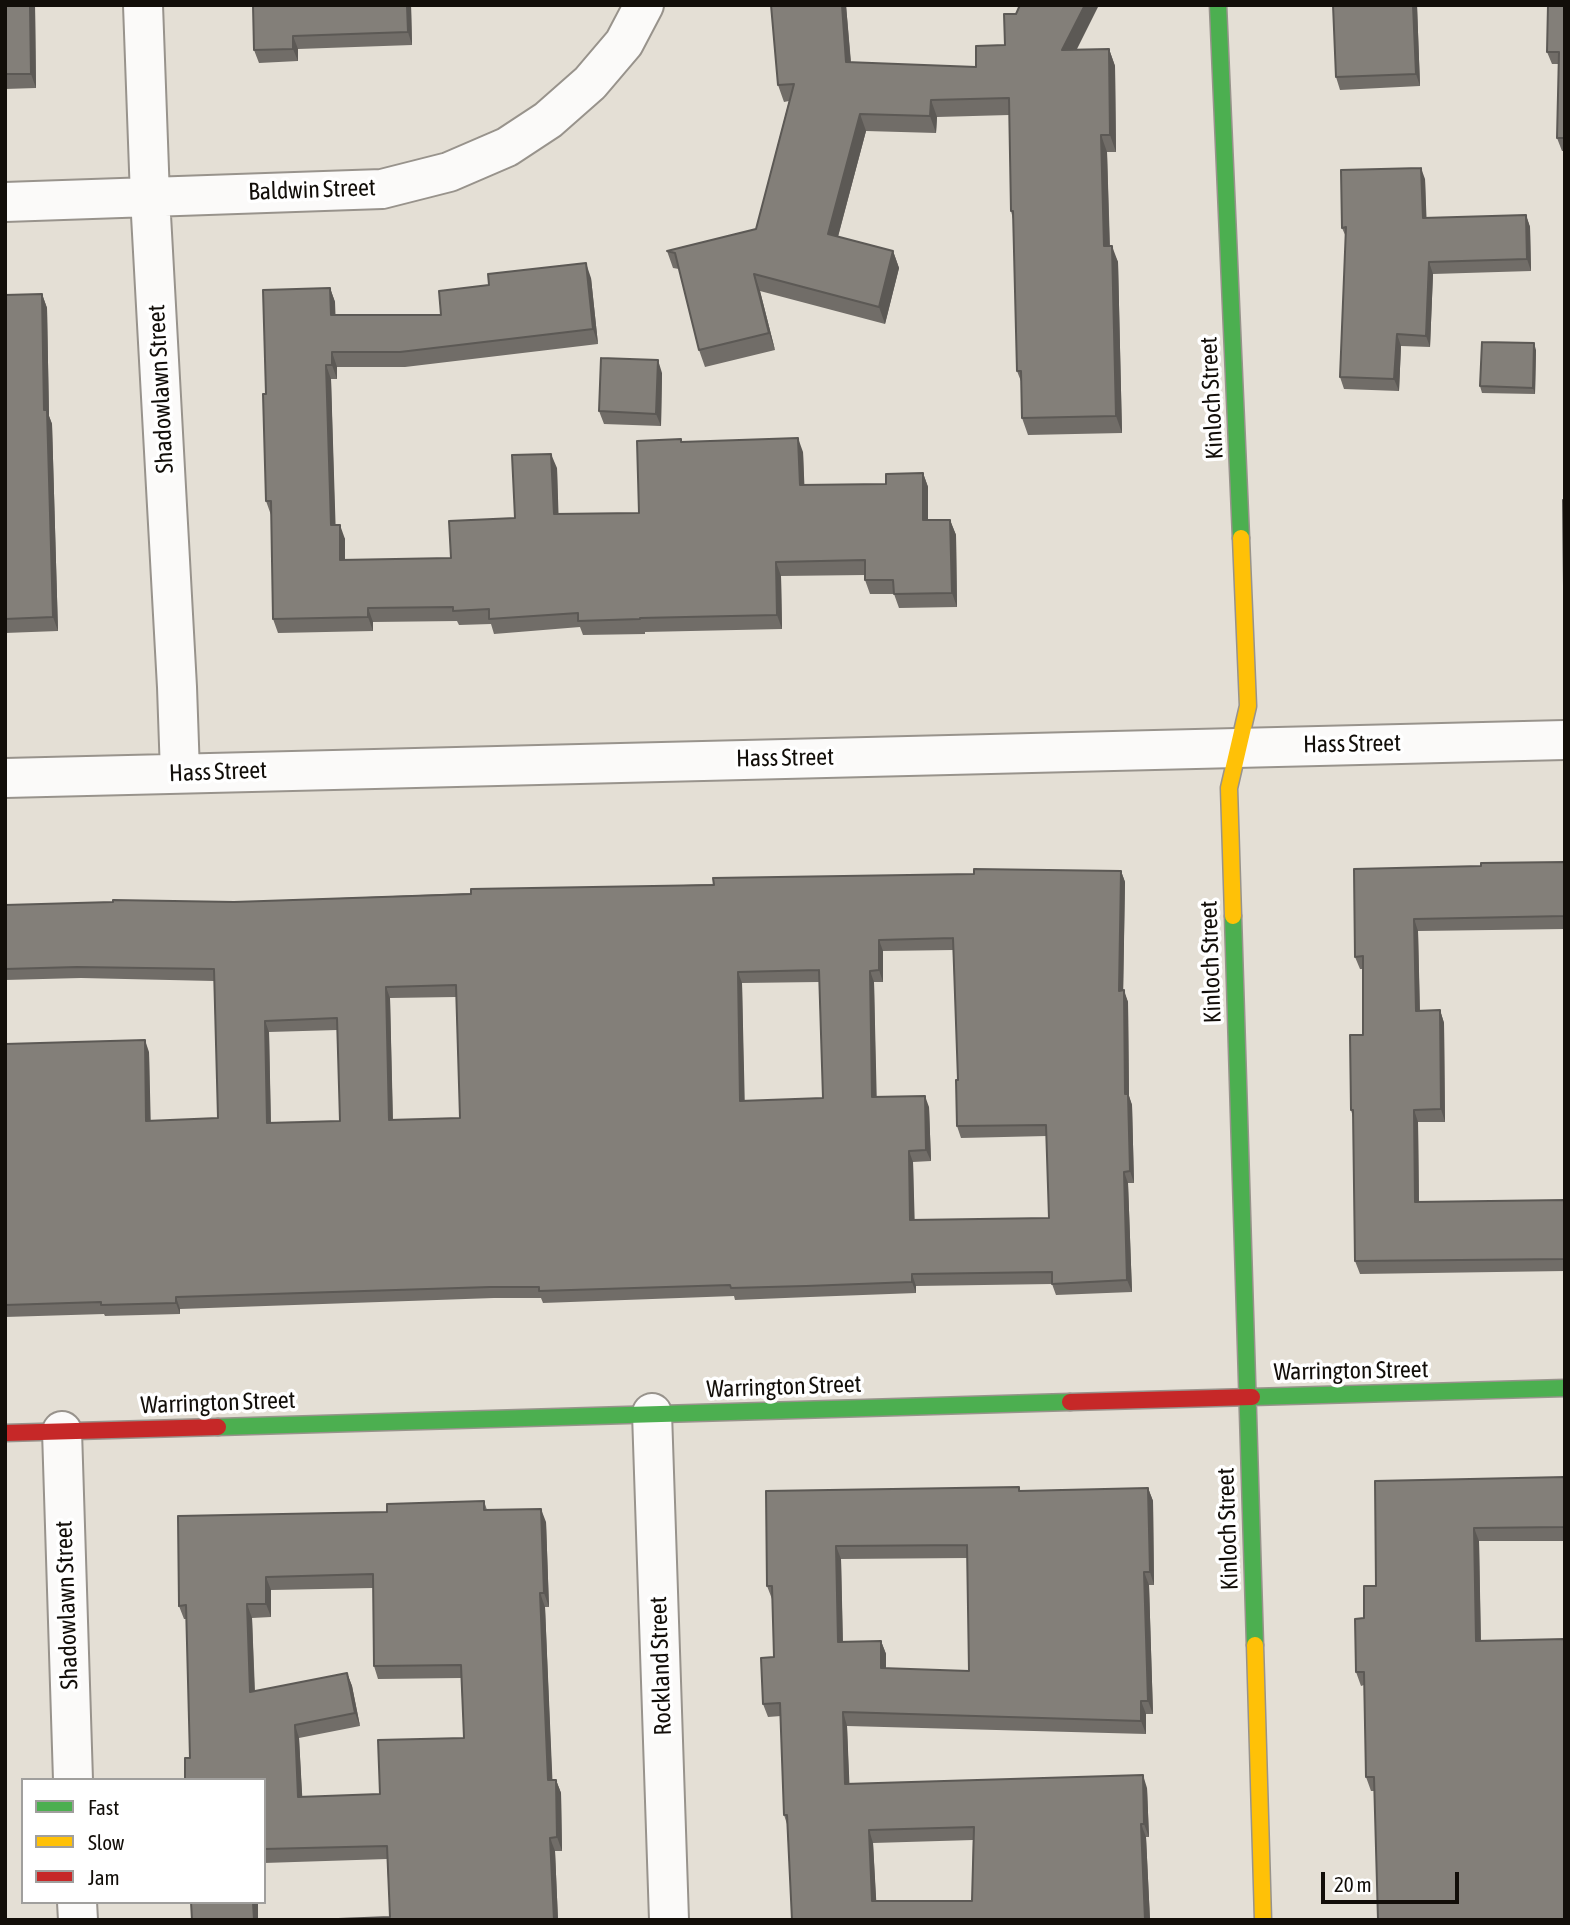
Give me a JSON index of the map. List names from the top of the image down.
{
  "streets": {
    "street": [
      "Baldwin Street",
      "Shadowlawn Street",
      "Kinloch Street",
      "Hass Street",
      "Warrington Street",
      "Rockland Street"
    ]
  },
  "crossings": [
    ["Baldwin Street", "Shadowlawn Street"],
    ["Shadowlawn Street", "Hass Street"],
    ["Shadowlawn Street", "Warrington Street"],
    ["Kinloch Street", "Hass Street"],
    ["Kinloch Street", "Warrington Street"],
    ["Warrington Street", "Rockland Street"]
  ],
  "legend": ["Fast", "Slow", "Jam"],
  "scale_bar": "20 m"
}
